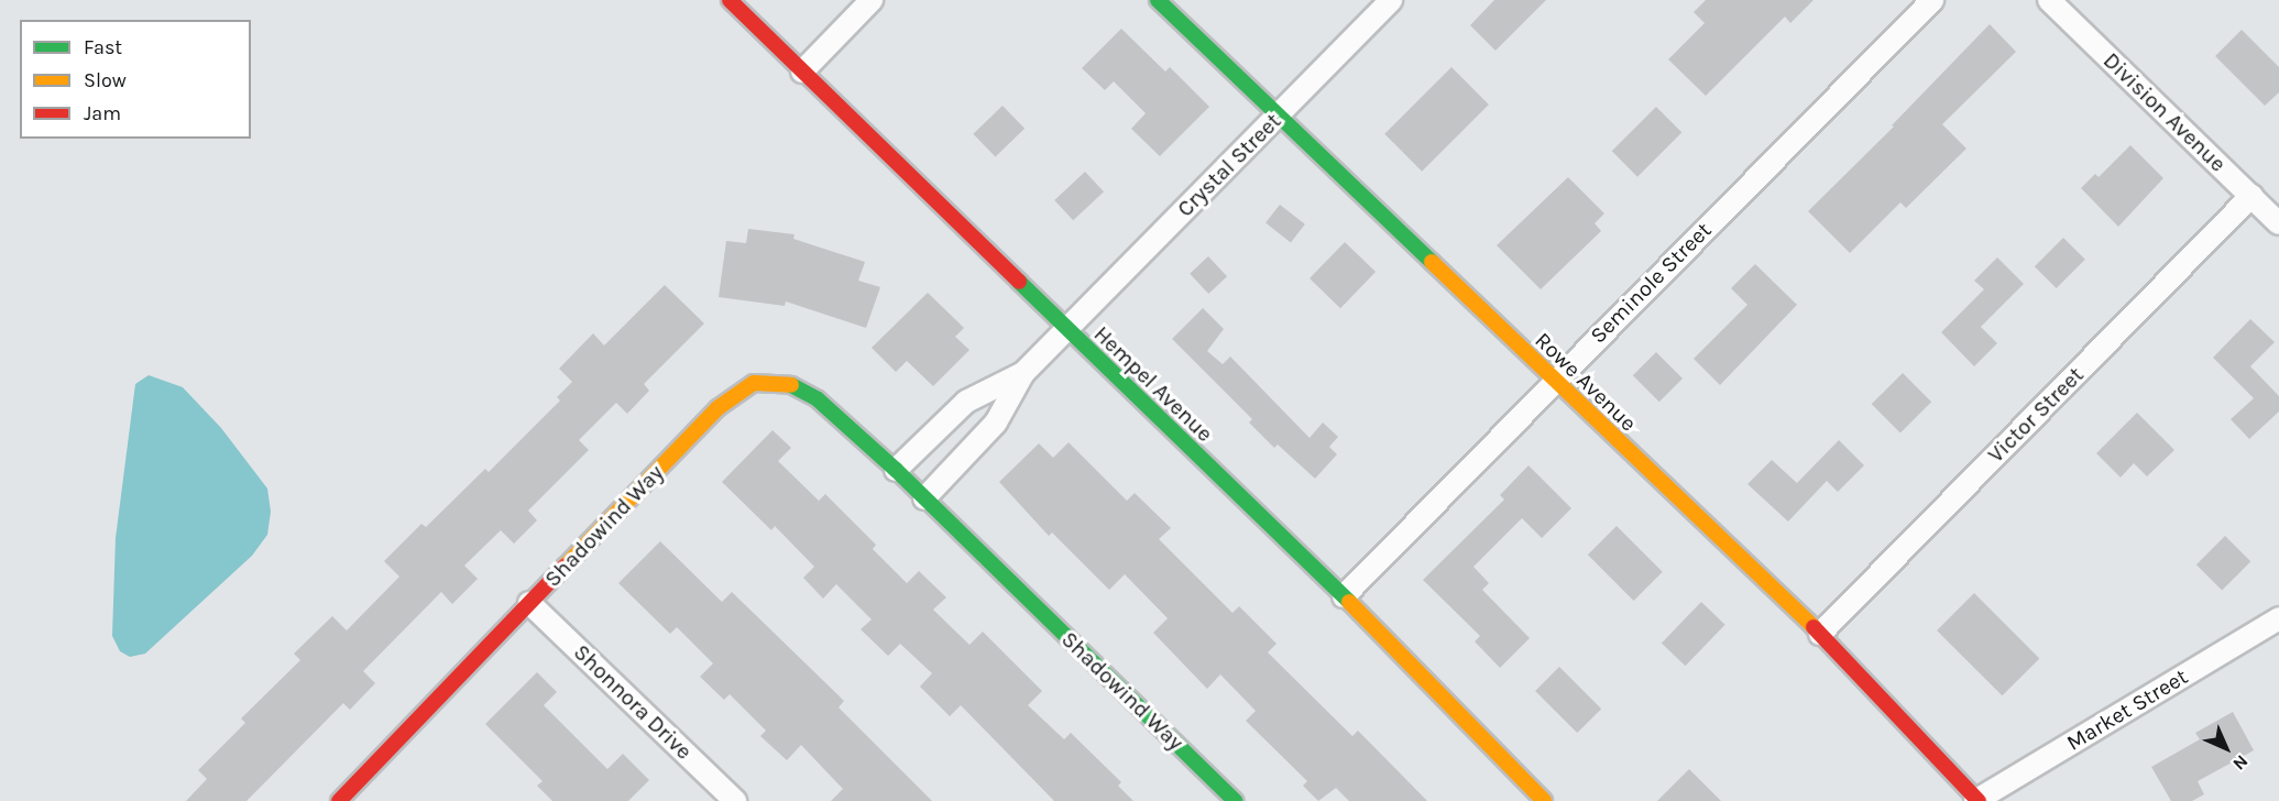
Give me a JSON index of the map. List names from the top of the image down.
{
  "streets": {
    "street": [
      "Division Avenue",
      "Crystal Street",
      "Seminole Street",
      "Rowe Avenue",
      "Hempel Avenue",
      "Victor Street",
      "Shadowind Way",
      "Shonnora Drive",
      "Market Street"
    ]
  },
  "crossings": [
    ["Division Avenue", "Victor Street"],
    ["Crystal Street", "Rowe Avenue"],
    ["Crystal Street", "Hempel Avenue"],
    ["Seminole Street", "Rowe Avenue"],
    ["Seminole Street", "Hempel Avenue"],
    ["Rowe Avenue", "Victor Street"],
    ["Rowe Avenue", "Market Street"],
    ["Shadowind Way", "Shonnora Drive"]
  ],
  "legend": ["Fast", "Slow", "Jam"],
  "north": "bottom right"
}
